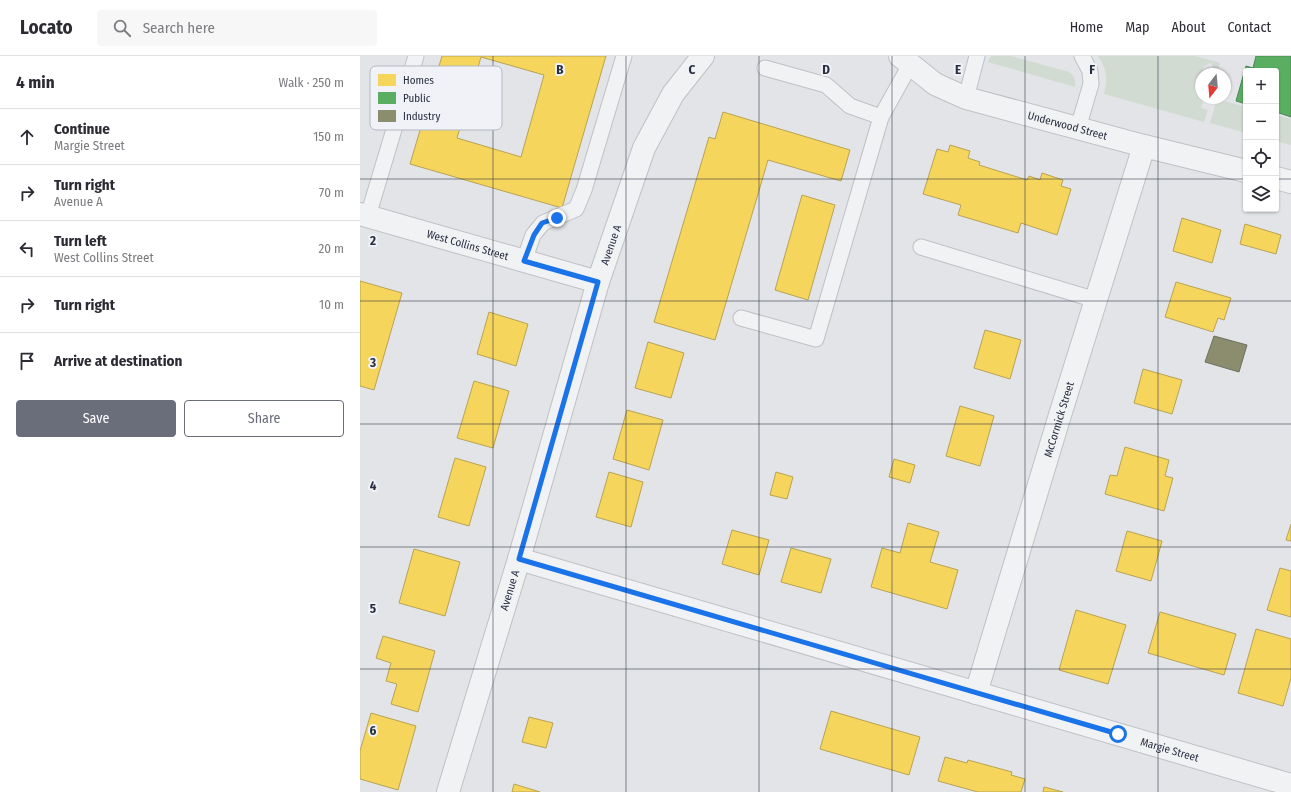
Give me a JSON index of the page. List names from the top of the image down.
{
  "streets": {
    "street": [
      "Underwood Street",
      "West Collins Street",
      "Avenue A",
      "McCormick Street",
      "Margie Street"
    ]
  },
  "crossings": [
    ["Underwood Street", "McCormick Street"],
    ["West Collins Street", "Avenue A"],
    ["Avenue A", "Margie Street"],
    ["McCormick Street", "Margie Street"]
  ],
  "legend": ["Homes", "Public", "Industry"],
  "north": "bottom",
  "page": {
    "header": "Locato",
    "search": "Search here",
    "nav": [
      "Home",
      "Map",
      "About",
      "Contact"
    ],
    "heading": ["4 min", "Walk · 250 m"],
    "map_buttons": ["+", "−"],
    "list": [
      ["Continue", "Margie Street", "150 m"],
      ["Turn right", "Avenue A", "70 m"],
      ["Turn left", "West Collins Street", "20 m"],
      ["Turn right", "10 m"],
      "Arrive at destination"
    ],
    "buttons": ["Save", "Share"]
  },
  "grid": {
    "columns": [
      "B",
      "C",
      "D",
      "E",
      "F"
    ],
    "rows": [
      "2",
      "3",
      "4",
      "5",
      "6"
    ]
  }
}
